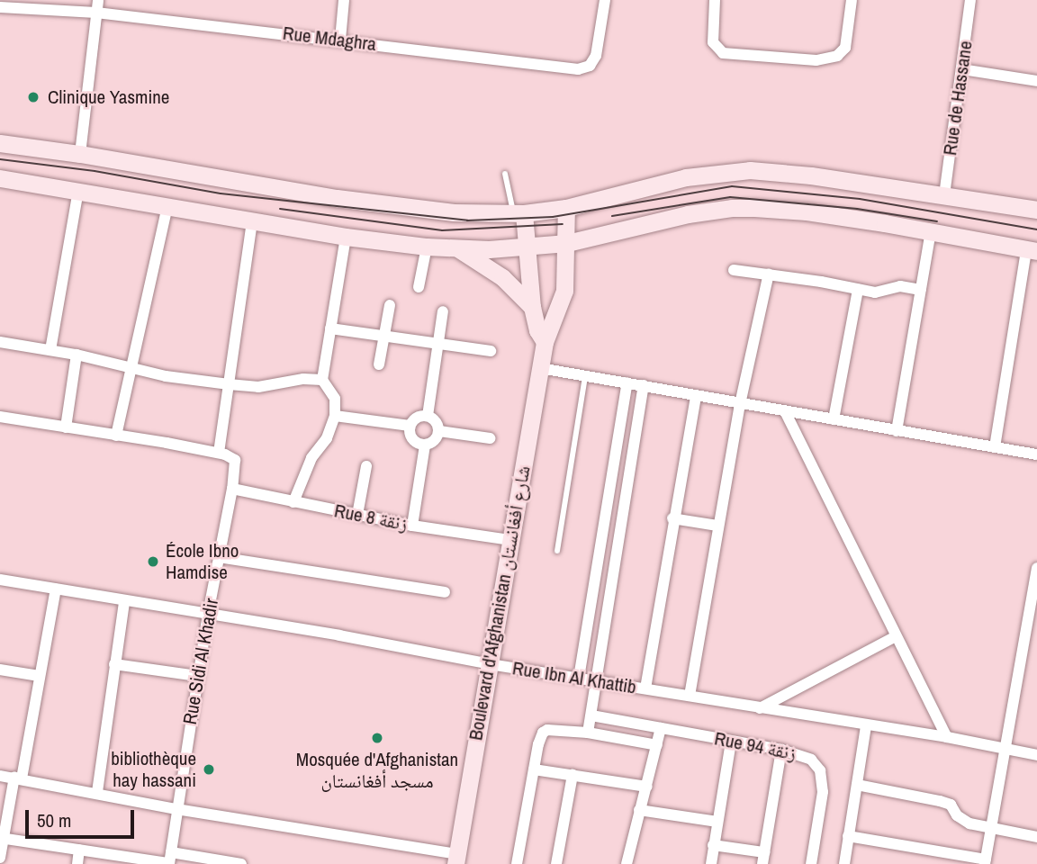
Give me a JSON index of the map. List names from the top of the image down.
{
  "streets": {
    "main road": ["Boulevard d'Afghanistan شارع أفغانستان"],
    "street": [
      "Rue Mdaghra",
      "Rue de Hassane",
      "Rue 8 زنقة",
      "Rue Sidi Al Khadir",
      "Rue Ibn Al Khattib",
      "Rue 94 زنقة"
    ]
  },
  "crossings": [
    ["Rue 8 زنقة", "Boulevard d'Afghanistan شارع أفغانستان"],
    ["Rue 8 زنقة", "Rue Sidi Al Khadir"],
    ["Boulevard d'Afghanistan شارع أفغانستان", "Rue Ibn Al Khattib"],
    ["Rue Sidi Al Khadir", "Rue Ibn Al Khattib"]
  ],
  "places": [
    "Clinique Yasmine",
    "École Ibno Hamdise",
    "Mosquée d'Afghanistan مسجد أفغانستان",
    "bibliothèque hay hassani"
  ],
  "scale_bar": "50 m"
}
